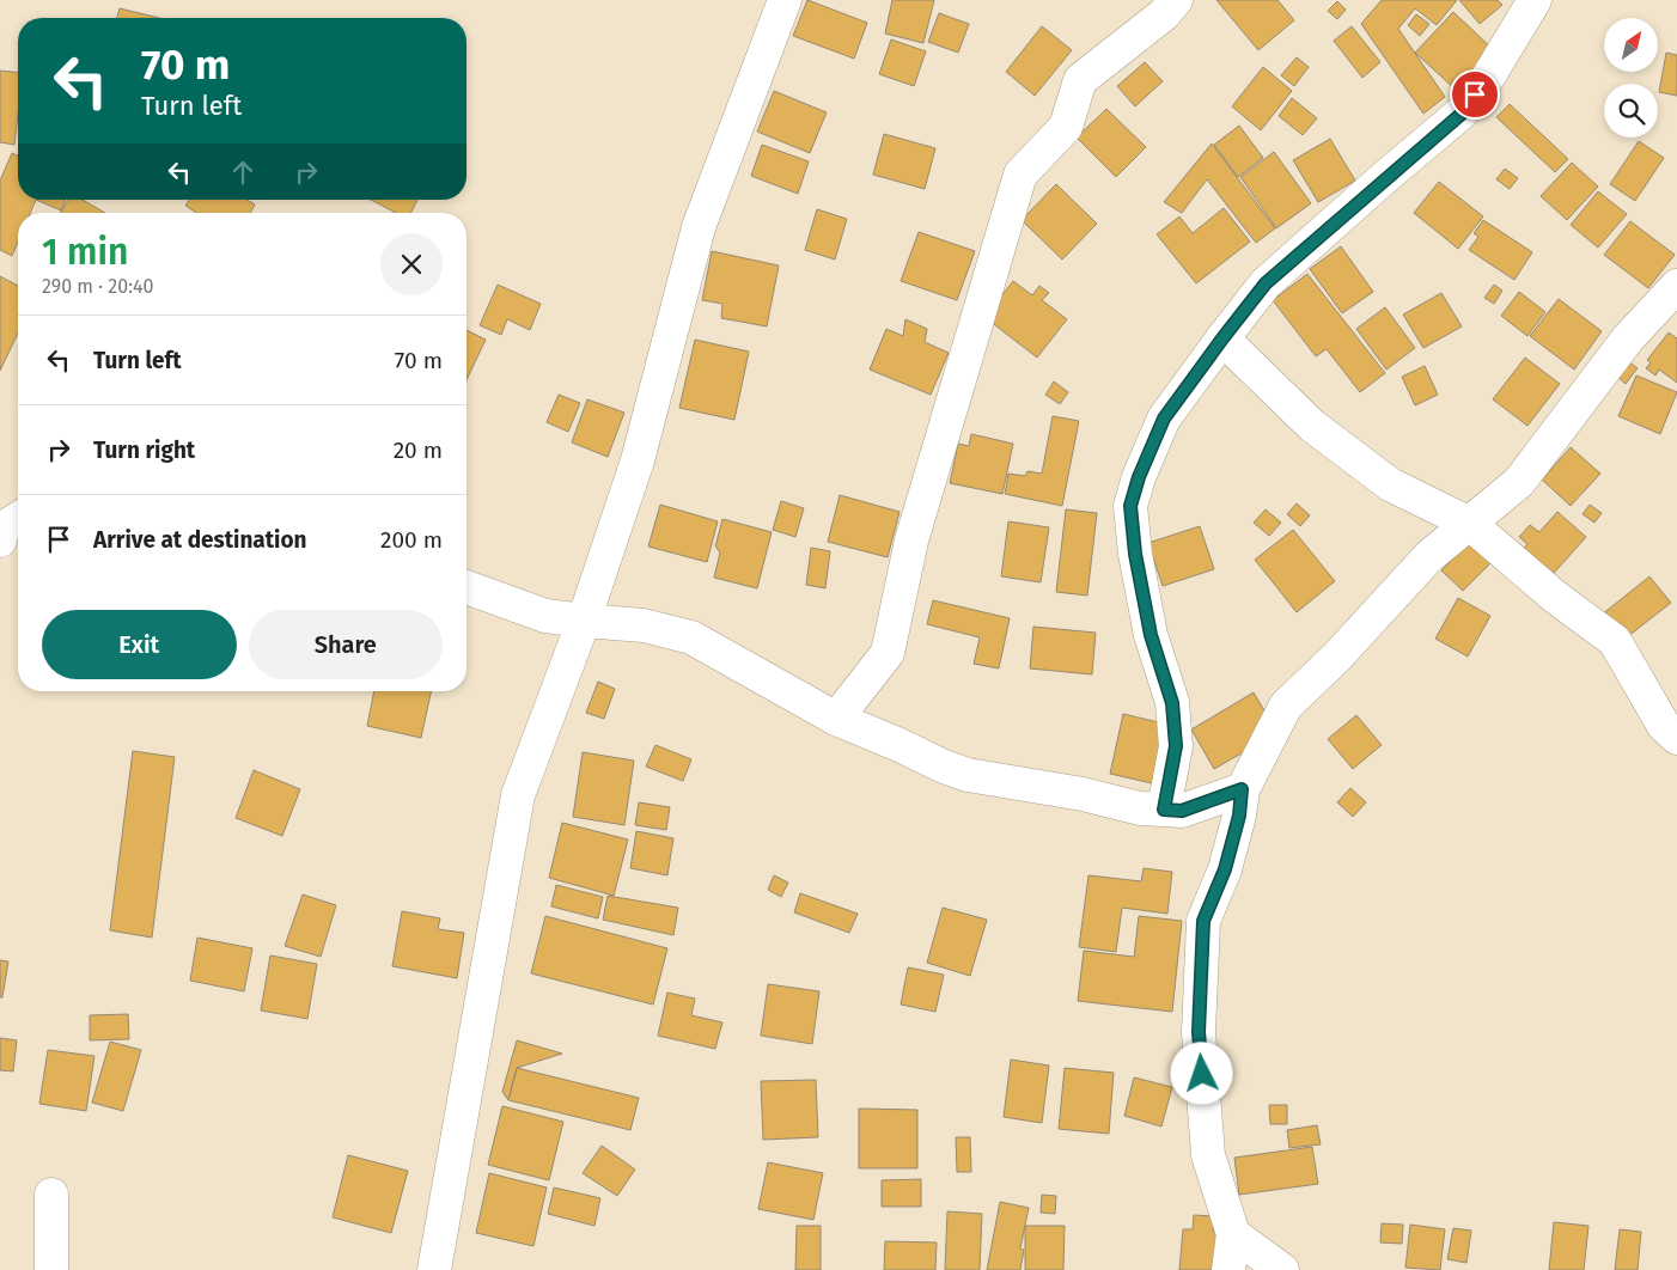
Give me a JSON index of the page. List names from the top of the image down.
{
  "north": "top right",
  "page": {
    "turn": ["70 m", "Turn left"],
    "heading": ["1 min", "290 m · 20:40"],
    "list": [
      {
        "name": "Turn left",
        "value": "70 m"
      },
      {
        "name": "Turn right",
        "value": "20 m"
      },
      {
        "name": "Arrive at destination",
        "value": "200 m"
      }
    ],
    "buttons": ["Exit", "Share"]
  }
}
